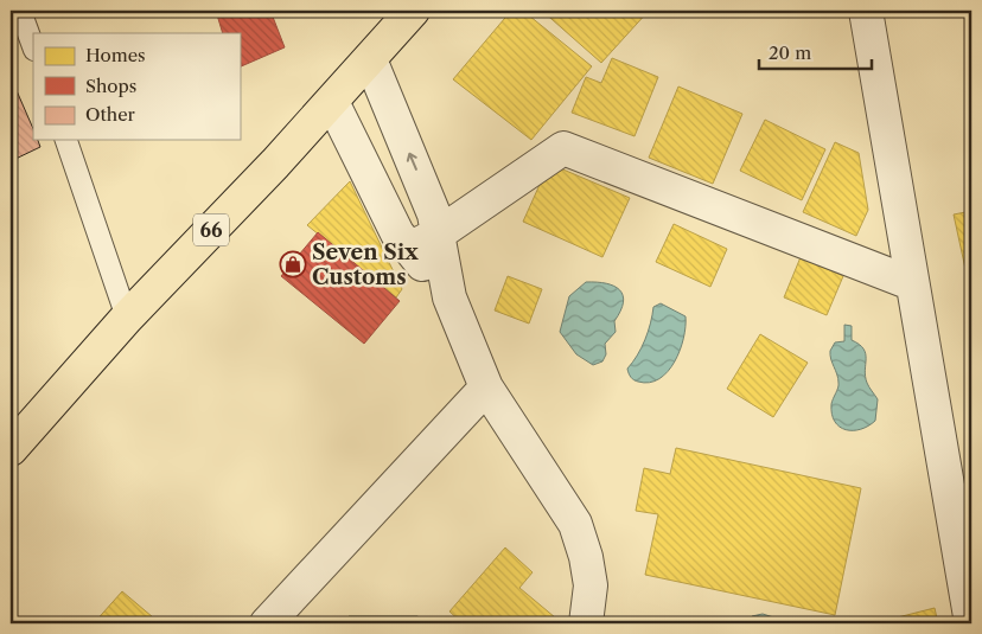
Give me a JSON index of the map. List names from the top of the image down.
{
  "streets": {
    "main road": ["66"]
  },
  "places": {
    "shop": ["Seven Six Customs"]
  },
  "legend": ["Homes", "Shops", "Other"],
  "scale_bar": "20 m"
}
